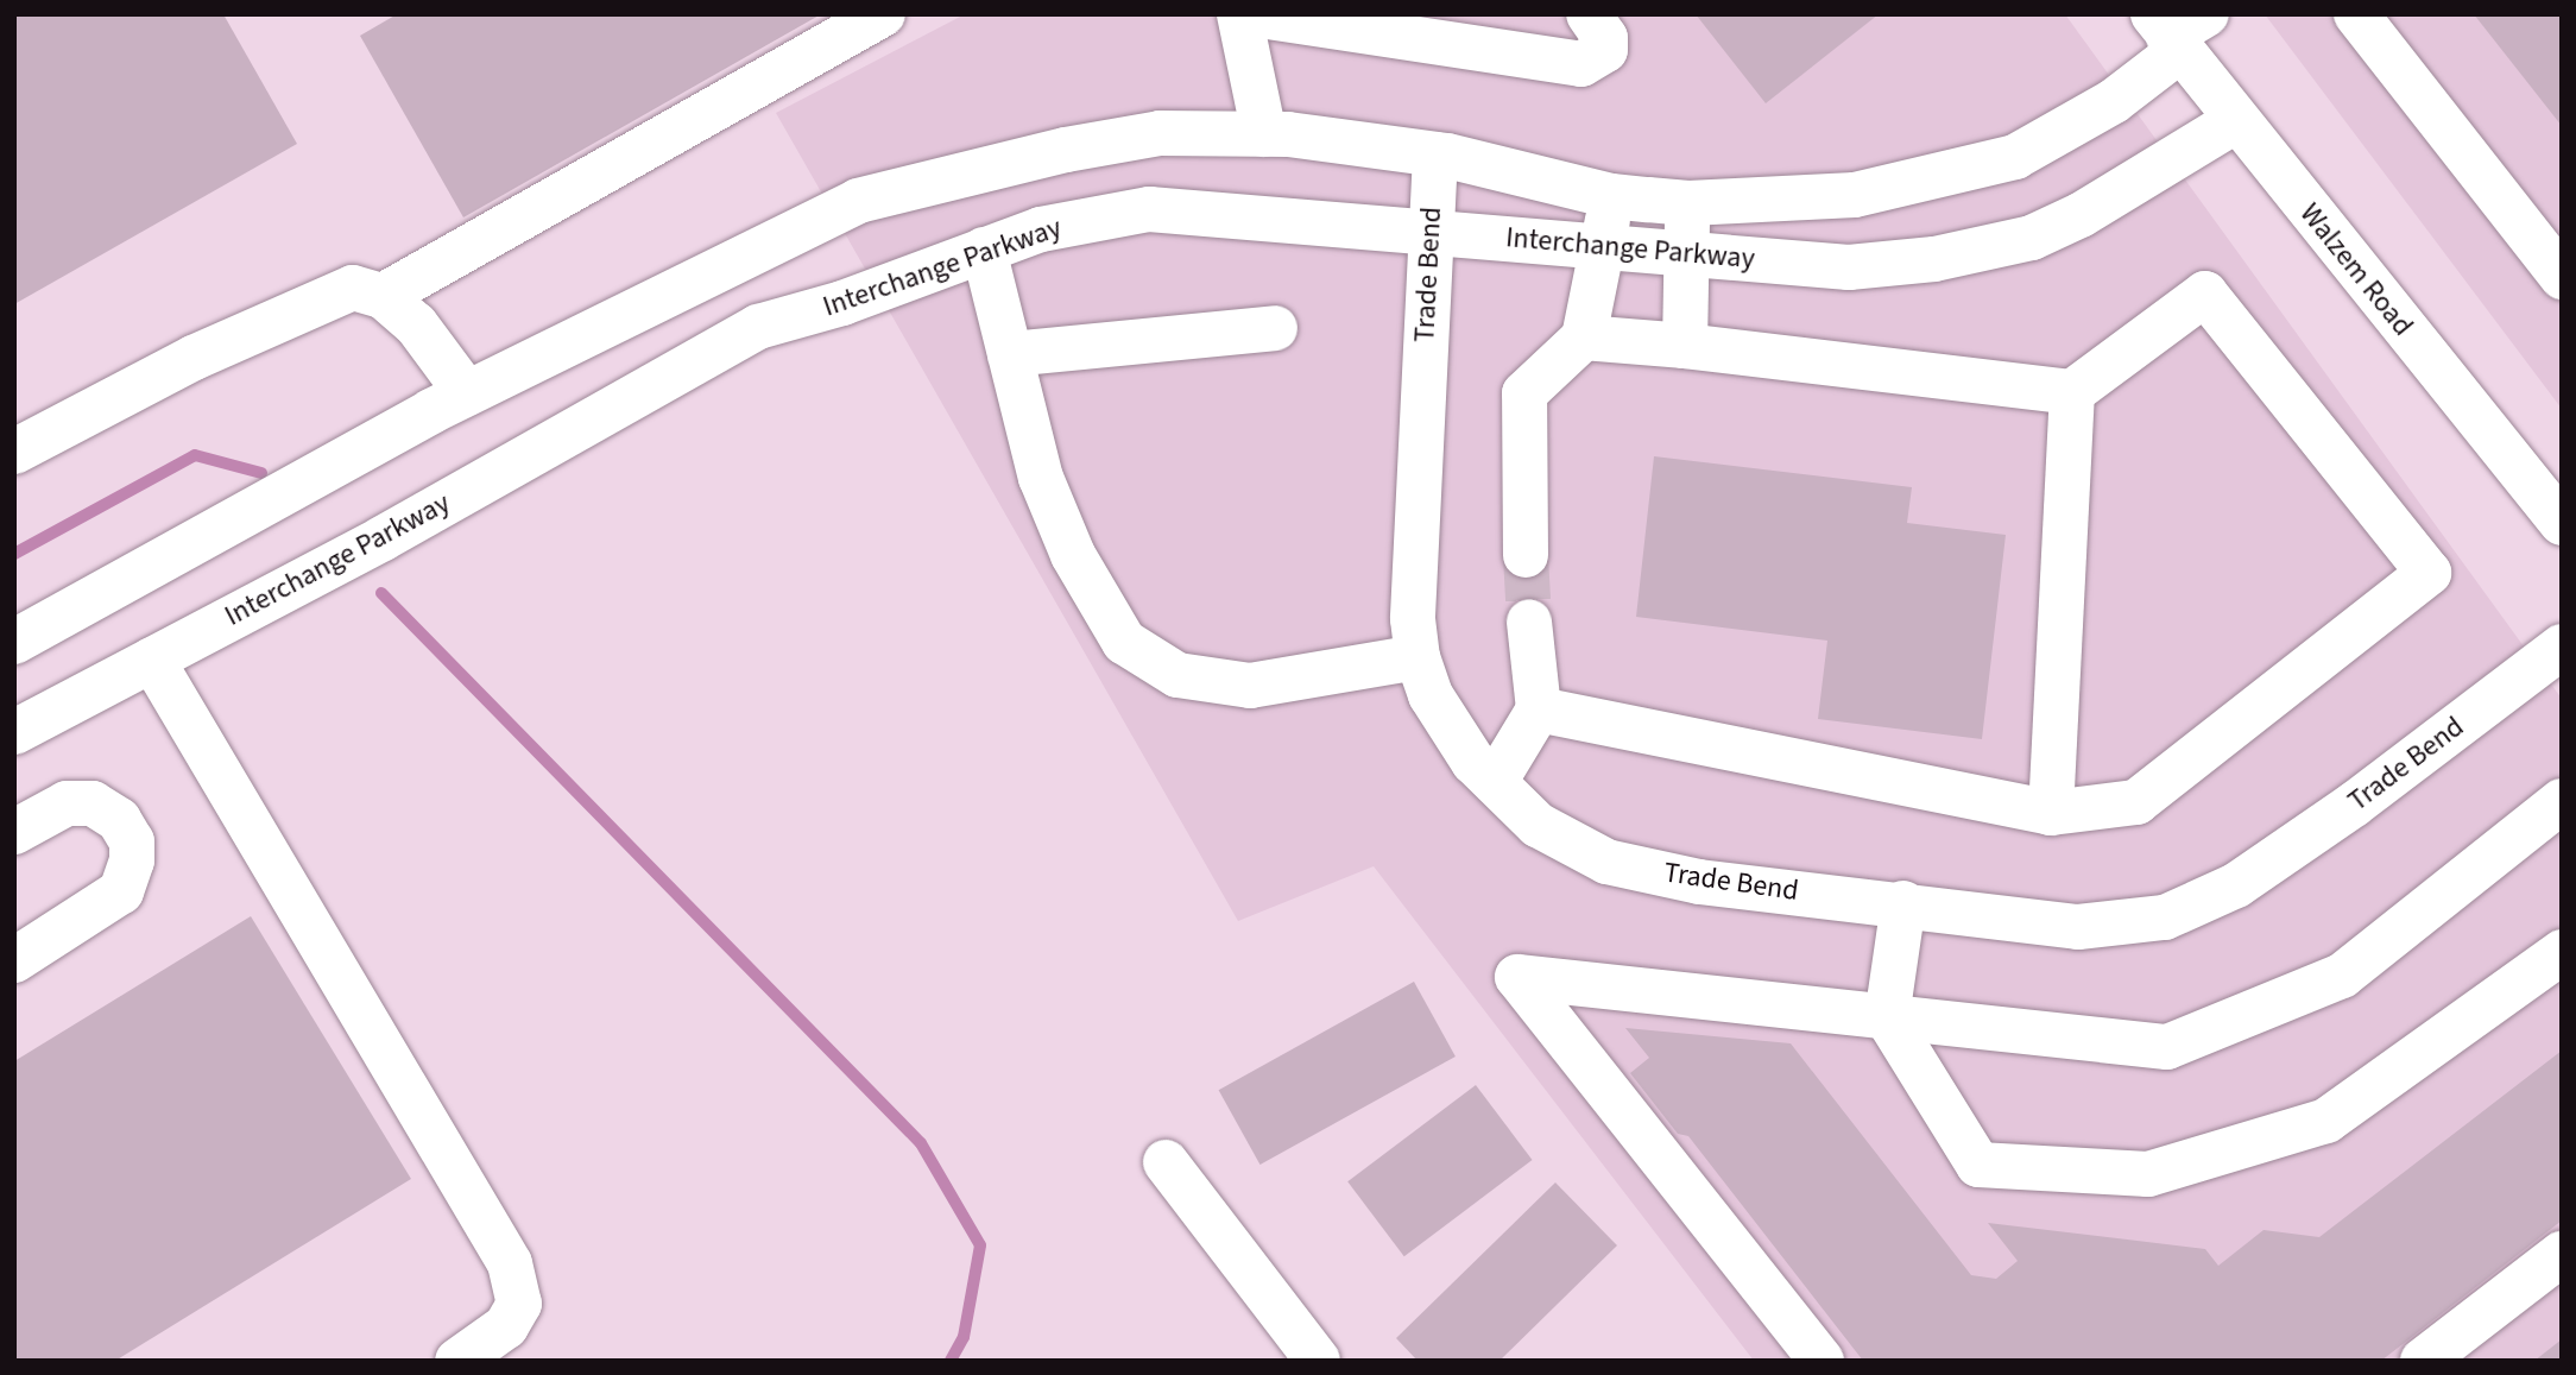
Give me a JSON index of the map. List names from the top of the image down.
{
  "streets": {
    "street": ["Interchange Parkway", "Walzem Road", "Trade Bend"]
  },
  "crossings": [
    ["Interchange Parkway", "Walzem Road"],
    ["Interchange Parkway", "Trade Bend"]
  ]
}
